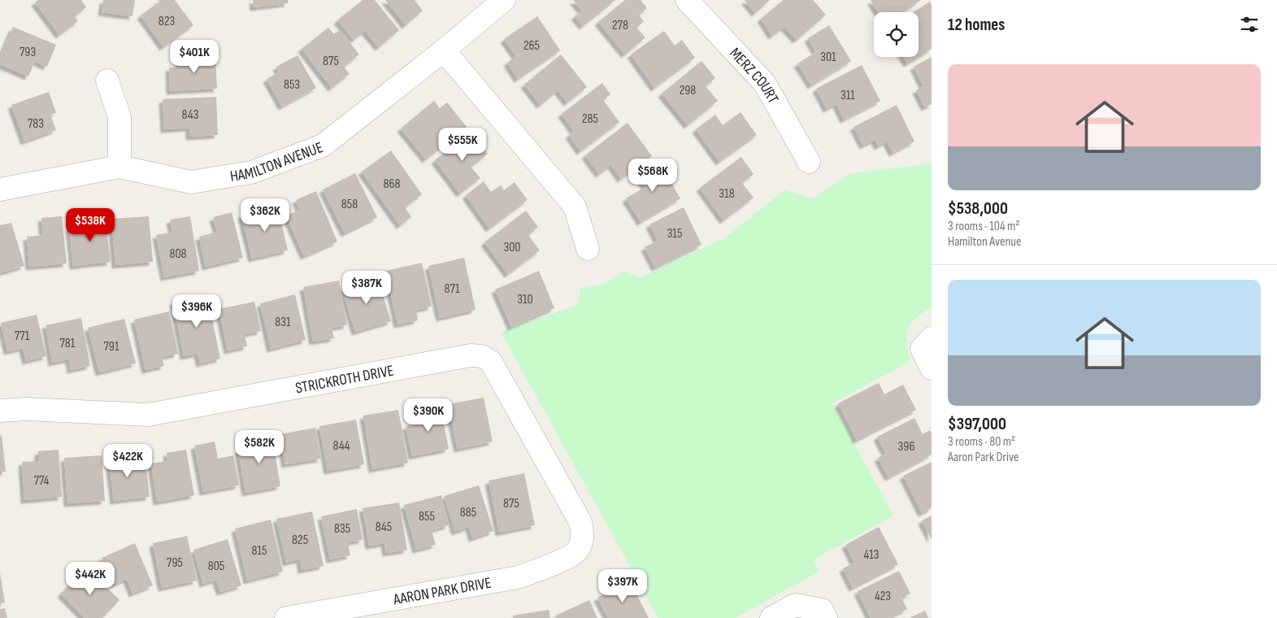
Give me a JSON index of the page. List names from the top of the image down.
{
  "streets": {
    "street": [
      "MERZ COURT",
      "HAMILTON AVENUE",
      "STRICKROTH DRIVE",
      "AARON PARK DRIVE"
    ]
  },
  "crossings": [
    ["STRICKROTH DRIVE", "AARON PARK DRIVE"]
  ],
  "house_numbers": [
    "823",
    "278",
    "265",
    "793",
    "301",
    "875",
    "853",
    "298",
    "311",
    "843",
    "285",
    "783",
    "868",
    "318",
    "858",
    "315",
    "300",
    "808",
    "871",
    "310",
    "831",
    "771",
    "781",
    "791",
    "844",
    "396",
    "774",
    "875",
    "885",
    "855",
    "845",
    "835",
    "825",
    "815",
    "413",
    "795",
    "805",
    "423"
  ],
  "page": {
    "heading": "12 homes",
    "price": [
      "$401K",
      "$555K",
      "$568K",
      "$362K",
      "$538K",
      "$387K",
      "$396K",
      "$390K",
      "$582K",
      "$422K",
      "$442K",
      "$397K"
    ],
    "list": [
      {
        "name": "$538,000",
        "note": "3 rooms · 104 m² · Hamilton Avenue"
      },
      {
        "name": "$397,000",
        "note": "3 rooms · 80 m² · Aaron Park Drive"
      }
    ]
  }
}
